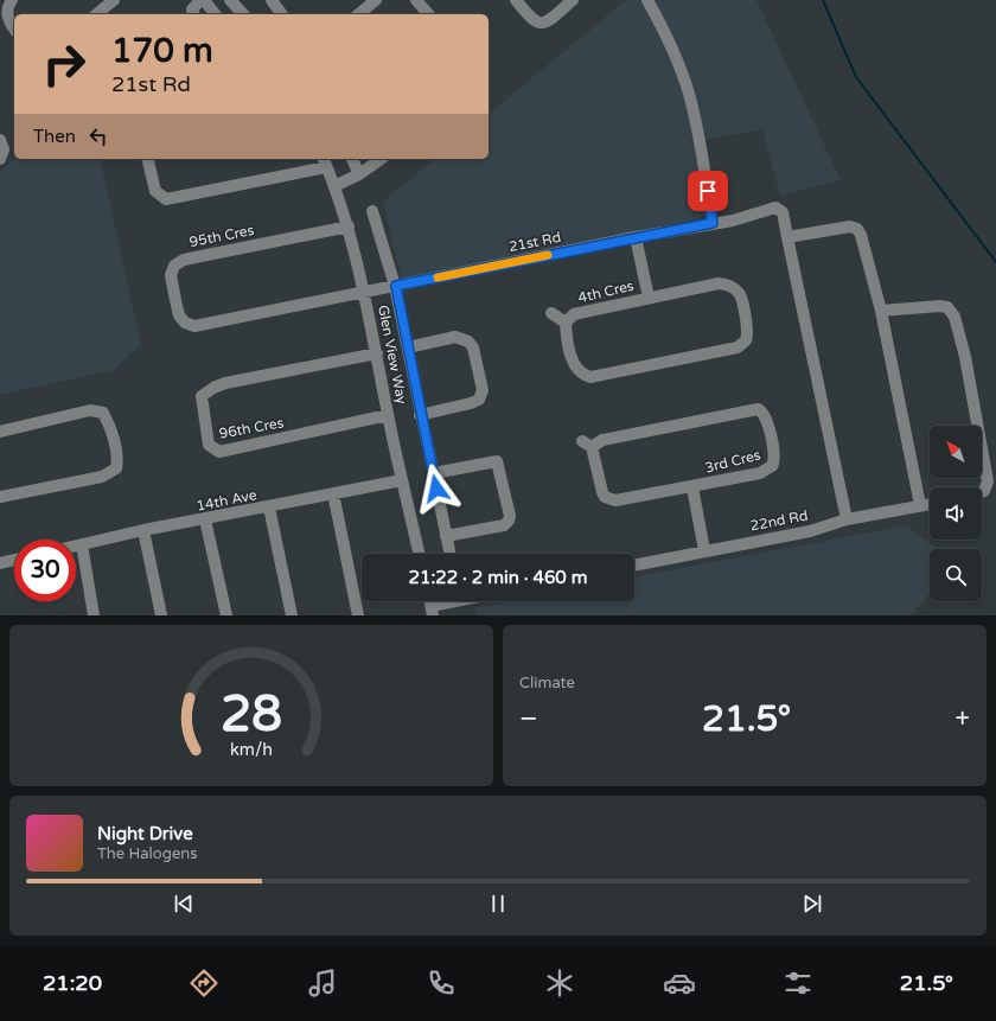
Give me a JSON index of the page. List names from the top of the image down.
{
  "streets": {
    "street": [
      "95th Cres",
      "21st Rd",
      "4th Cres",
      "Glen View Way",
      "96th Cres",
      "3rd Cres",
      "14th Ave",
      "22nd Rd"
    ]
  },
  "crossings": [
    ["95th Cres", "21st Rd"],
    ["95th Cres", "Glen View Way"],
    ["21st Rd", "Glen View Way"],
    ["21st Rd", "22nd Rd"],
    ["Glen View Way", "96th Cres"],
    ["Glen View Way", "14th Ave"]
  ],
  "north": "top left",
  "page": {
    "turn": ["170 m", "21st Rd"],
    "then": "Then",
    "limit": "30",
    "trip": "21:22 · 2 min · 460 m",
    "tile": "Climate",
    "heat": ["−", "21.5°", "+"],
    "song": ["Night Drive", "The Halogens"],
    "tabs": ["21:20", "21.5°"],
    "gauge": ["28", "km/h"]
  }
}
